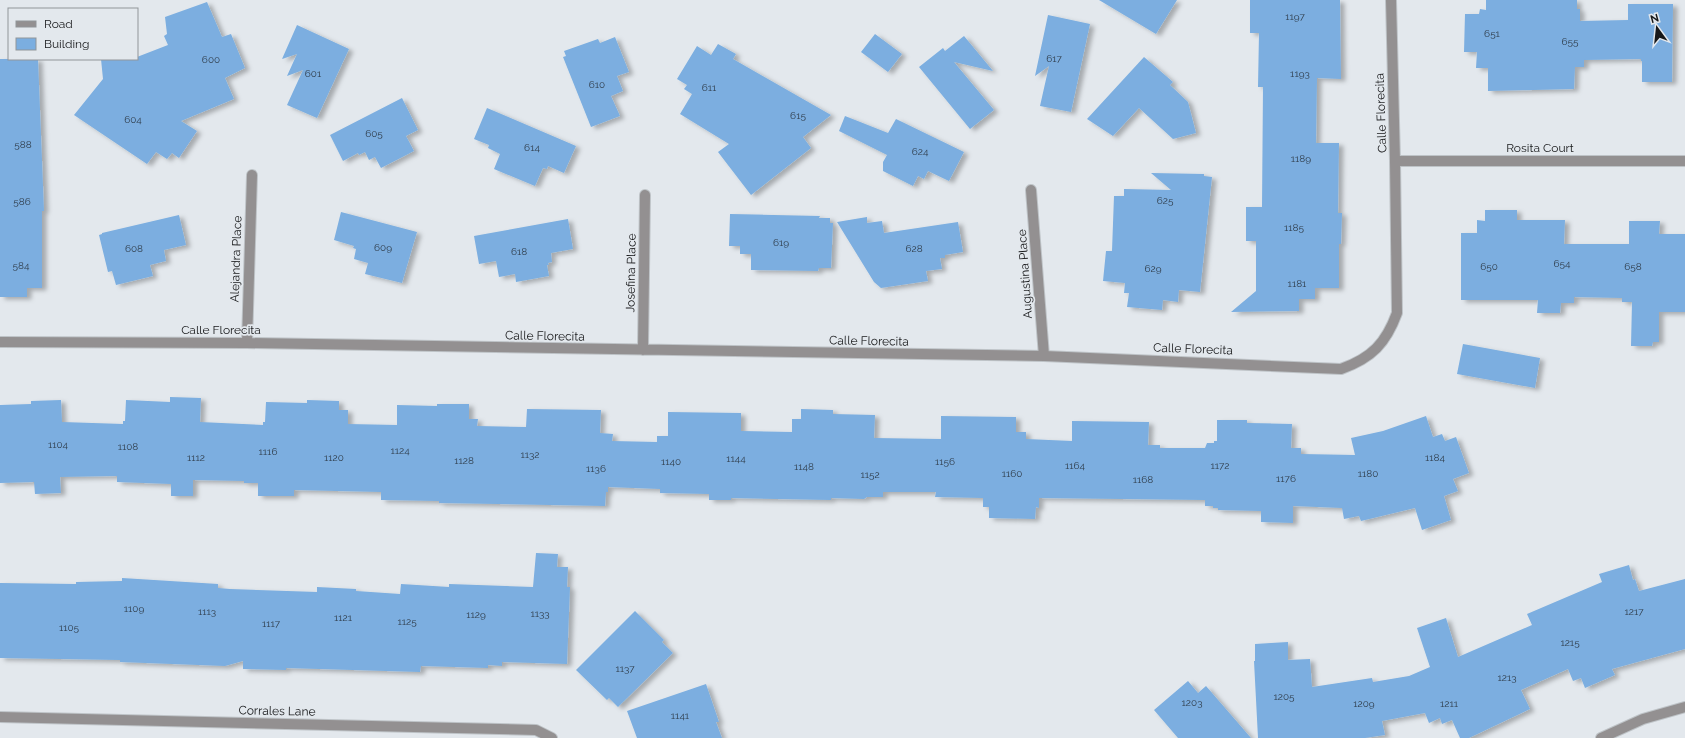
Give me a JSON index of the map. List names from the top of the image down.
{
  "streets": {
    "street": [
      "Calle Florecita",
      "Rosita Court",
      "Alejandra Place",
      "Josefina Place",
      "Augustina Place",
      "Corrales Lane"
    ]
  },
  "crossings": [
    ["Calle Florecita", "Rosita Court"],
    ["Calle Florecita", "Alejandra Place"],
    ["Calle Florecita", "Josefina Place"],
    ["Calle Florecita", "Augustina Place"]
  ],
  "house_numbers": [
    "1197",
    "651",
    "655",
    "617",
    "600",
    "601",
    "1193",
    "610",
    "611",
    "615",
    "604",
    "605",
    "588",
    "614",
    "624",
    "1189",
    "625",
    "586",
    "1185",
    "619",
    "609",
    "608",
    "628",
    "618",
    "654",
    "584",
    "650",
    "658",
    "629",
    "1181",
    "1104",
    "1108",
    "1124",
    "1116",
    "1132",
    "1112",
    "1120",
    "1184",
    "1144",
    "1128",
    "1140",
    "1156",
    "1164",
    "1172",
    "1148",
    "1136",
    "1160",
    "1180",
    "1152",
    "1176",
    "1168",
    "1109",
    "1113",
    "1217",
    "1133",
    "1129",
    "1121",
    "1125",
    "1117",
    "1105",
    "1215",
    "1137",
    "1213",
    "1205",
    "1203",
    "1209",
    "1211",
    "1141"
  ],
  "legend": ["Road", "Building"],
  "north": "top"
}
